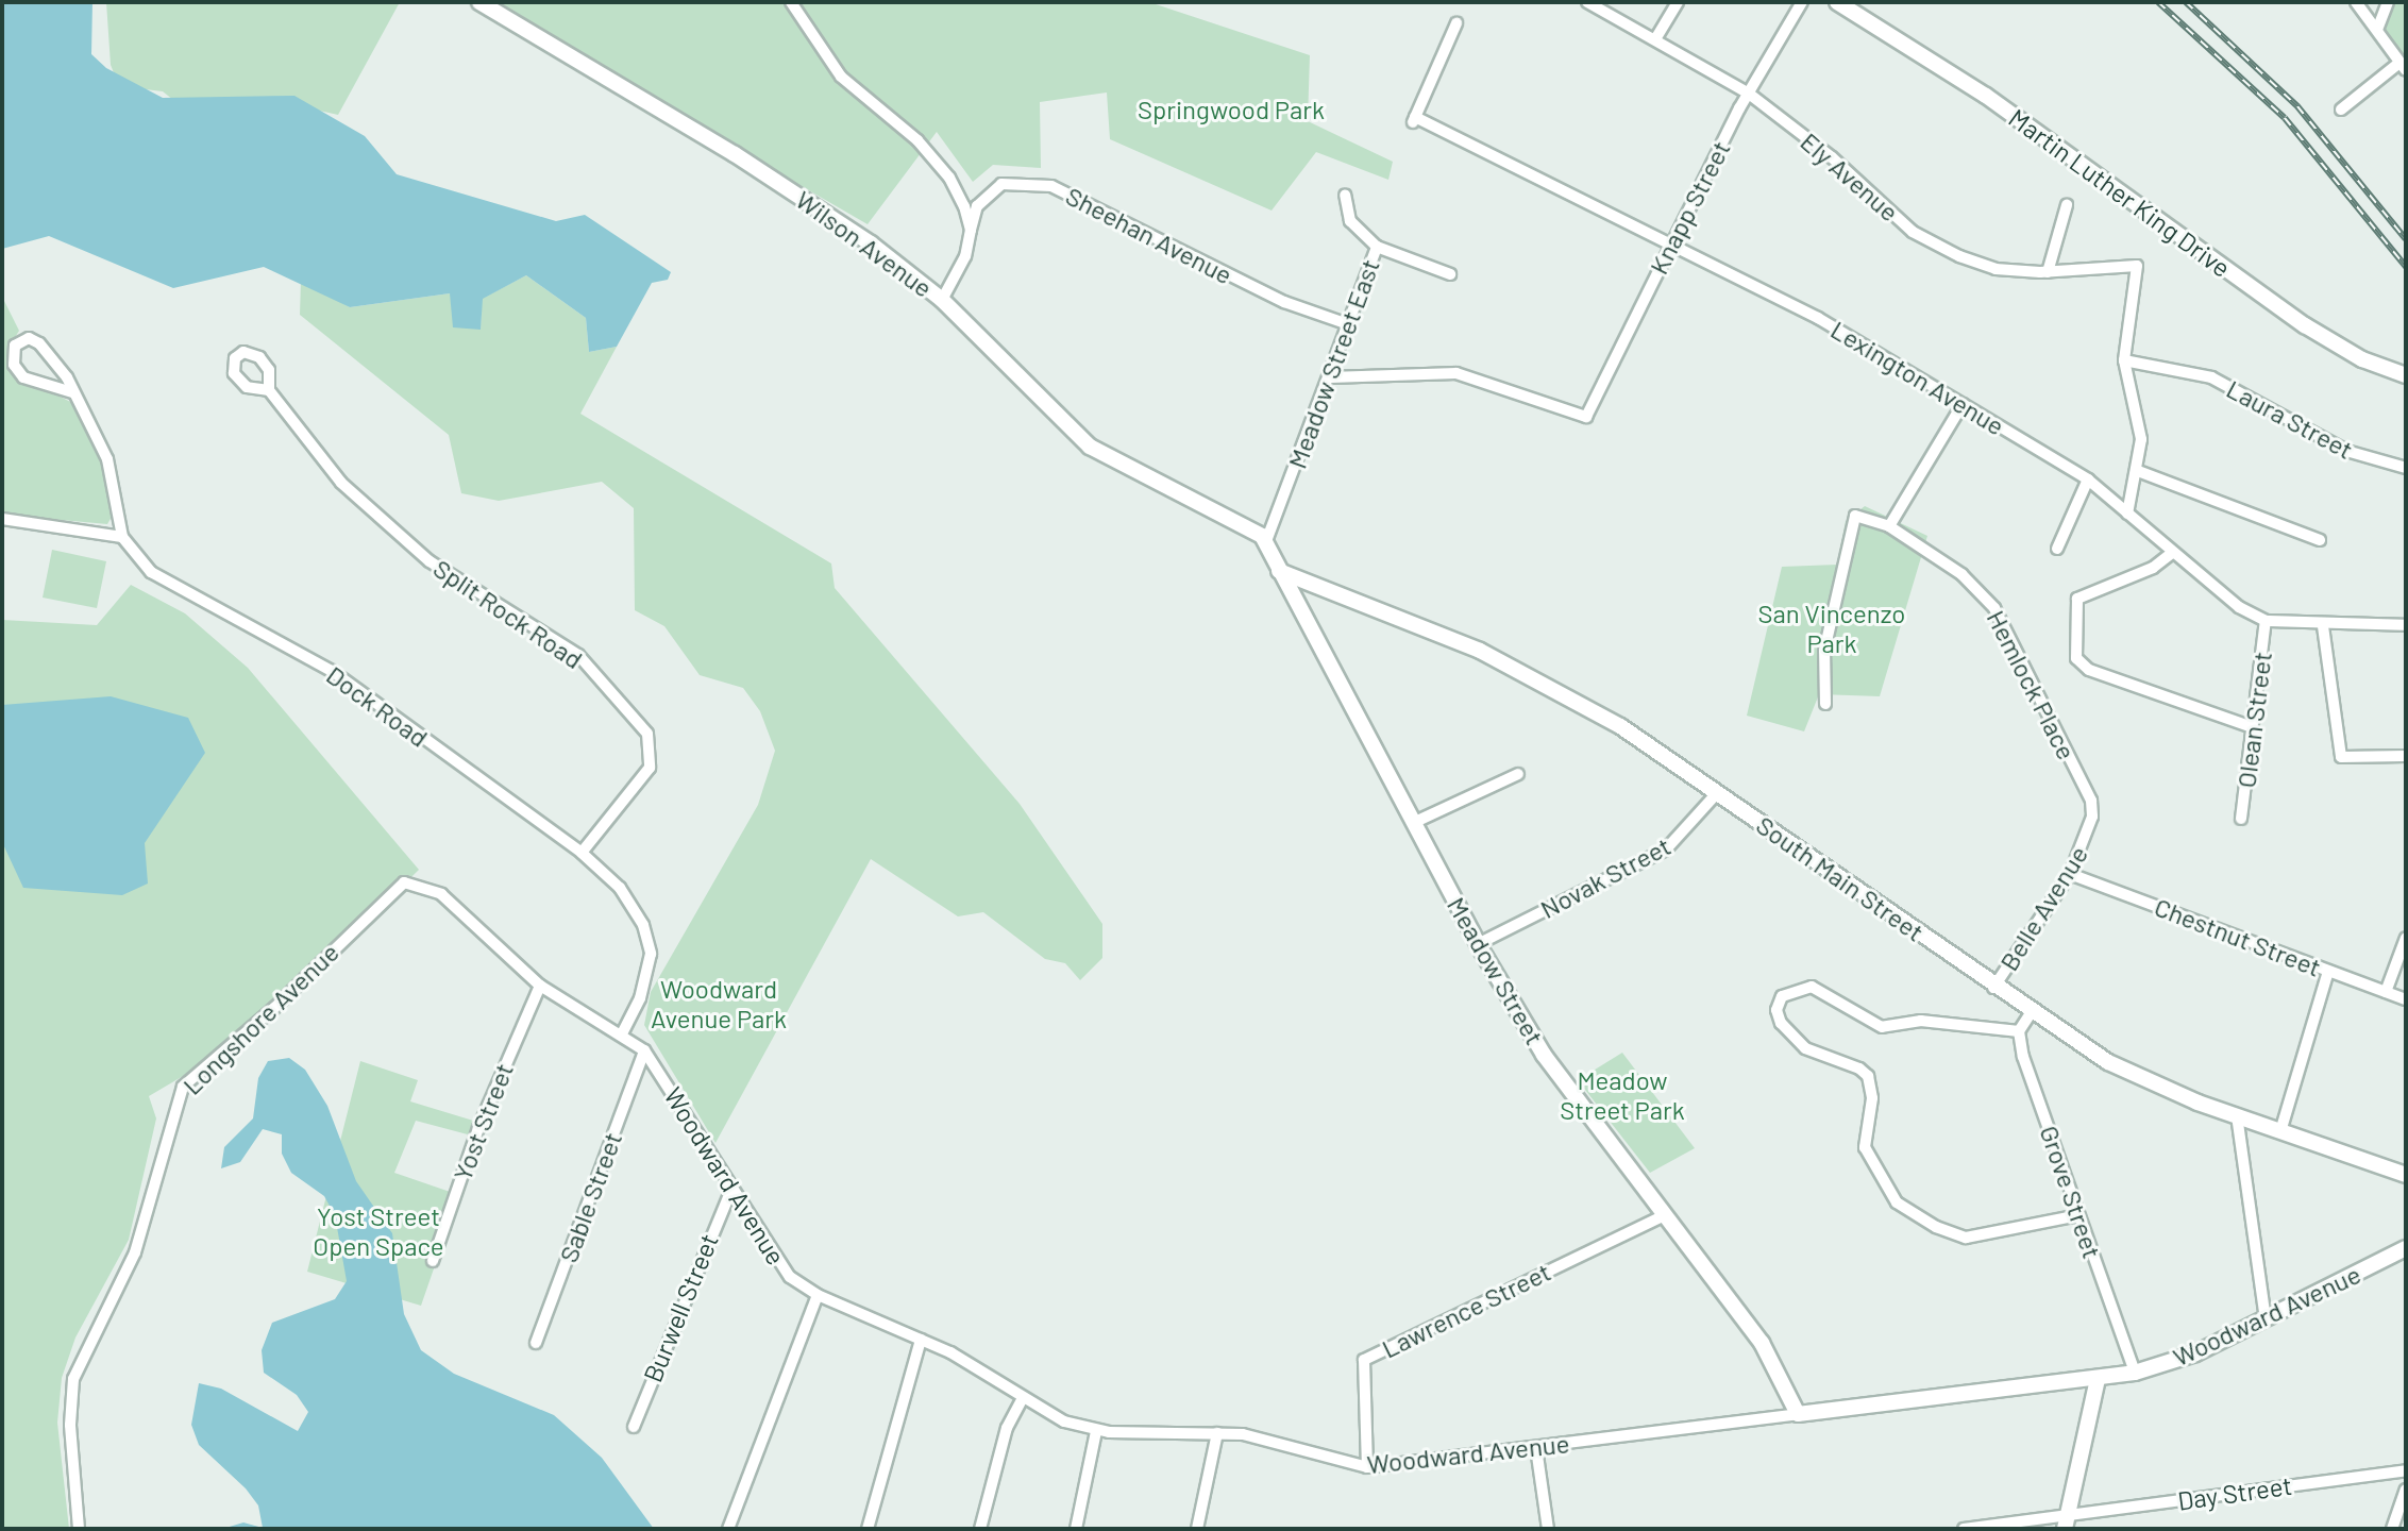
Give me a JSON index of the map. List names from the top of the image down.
{
  "streets": {
    "main road": [
      "Martin Luther King Drive",
      "Wilson Avenue",
      "South Main Street",
      "Meadow Street",
      "Woodward Avenue"
    ],
    "street": [
      "Ely Avenue",
      "Knapp Street",
      "Sheehan Avenue",
      "Meadow Street East",
      "Lexington Avenue",
      "Laura Street",
      "Split Rock Road",
      "Hemlock Place",
      "Dock Road",
      "Olean Street",
      "Novak Street",
      "Belle Avenue",
      "Chestnut Street",
      "Longshore Avenue",
      "Yost Street",
      "Grove Street",
      "Sable Street",
      "Burwell Street",
      "Lawrence Street",
      "Day Street"
    ]
  },
  "crossings": [
    ["Ely Avenue", "Knapp Street"],
    ["Ely Avenue", "Laura Street"],
    ["Knapp Street", "Meadow Street East"],
    ["Knapp Street", "Lexington Avenue"],
    ["Sheehan Avenue", "Wilson Avenue"],
    ["Sheehan Avenue", "Meadow Street East"],
    ["Wilson Avenue", "Meadow Street East"],
    ["Wilson Avenue", "Meadow Street"],
    ["Meadow Street East", "Meadow Street"],
    ["Lexington Avenue", "Olean Street"],
    ["Split Rock Road", "Dock Road"],
    ["Hemlock Place", "Belle Avenue"],
    ["Dock Road", "Woodward Avenue"],
    ["Novak Street", "South Main Street"],
    ["Novak Street", "Meadow Street"],
    ["South Main Street", "Belle Avenue"],
    ["South Main Street", "Meadow Street"],
    ["Belle Avenue", "Chestnut Street"],
    ["Meadow Street", "Woodward Avenue"],
    ["Meadow Street", "Lawrence Street"],
    ["Longshore Avenue", "Woodward Avenue"],
    ["Yost Street", "Woodward Avenue"],
    ["Woodward Avenue", "Grove Street"],
    ["Woodward Avenue", "Sable Street"],
    ["Woodward Avenue", "Burwell Street"],
    ["Woodward Avenue", "Lawrence Street"]
  ],
  "parks": [
    "Springwood Park",
    "San Vincenzo Park",
    "Woodward Avenue Park",
    "Meadow Street Park",
    "Yost Street Open Space"
  ]
}
